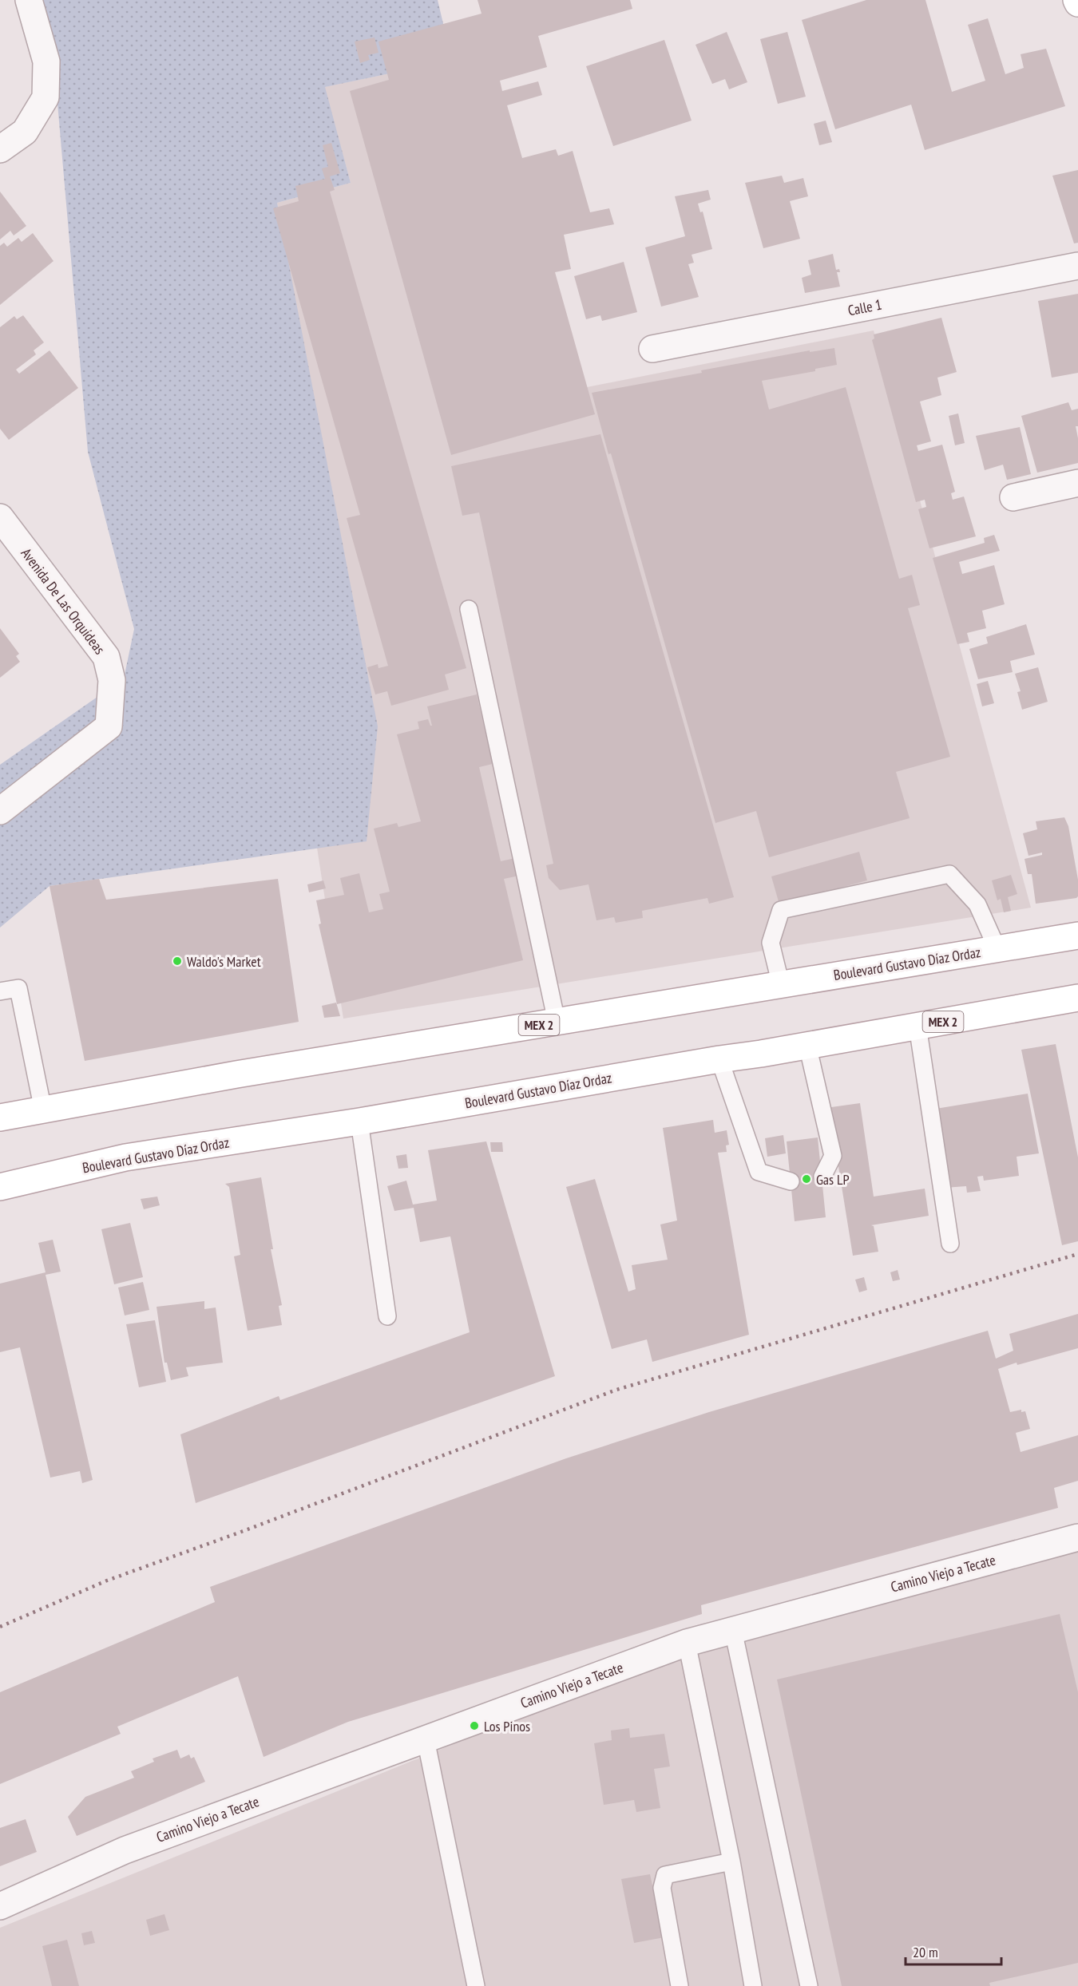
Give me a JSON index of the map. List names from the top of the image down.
{
  "streets": {
    "main road": ["Boulevard Gustavo Díaz Ordaz", "MEX 2"],
    "street": ["Calle 1", "Avenida De Las Orquídeas", "Camino Viejo a Tecate"]
  },
  "places": ["Waldo's Market", "Gas LP", "Los Pinos"],
  "scale_bar": "20 m"
}
